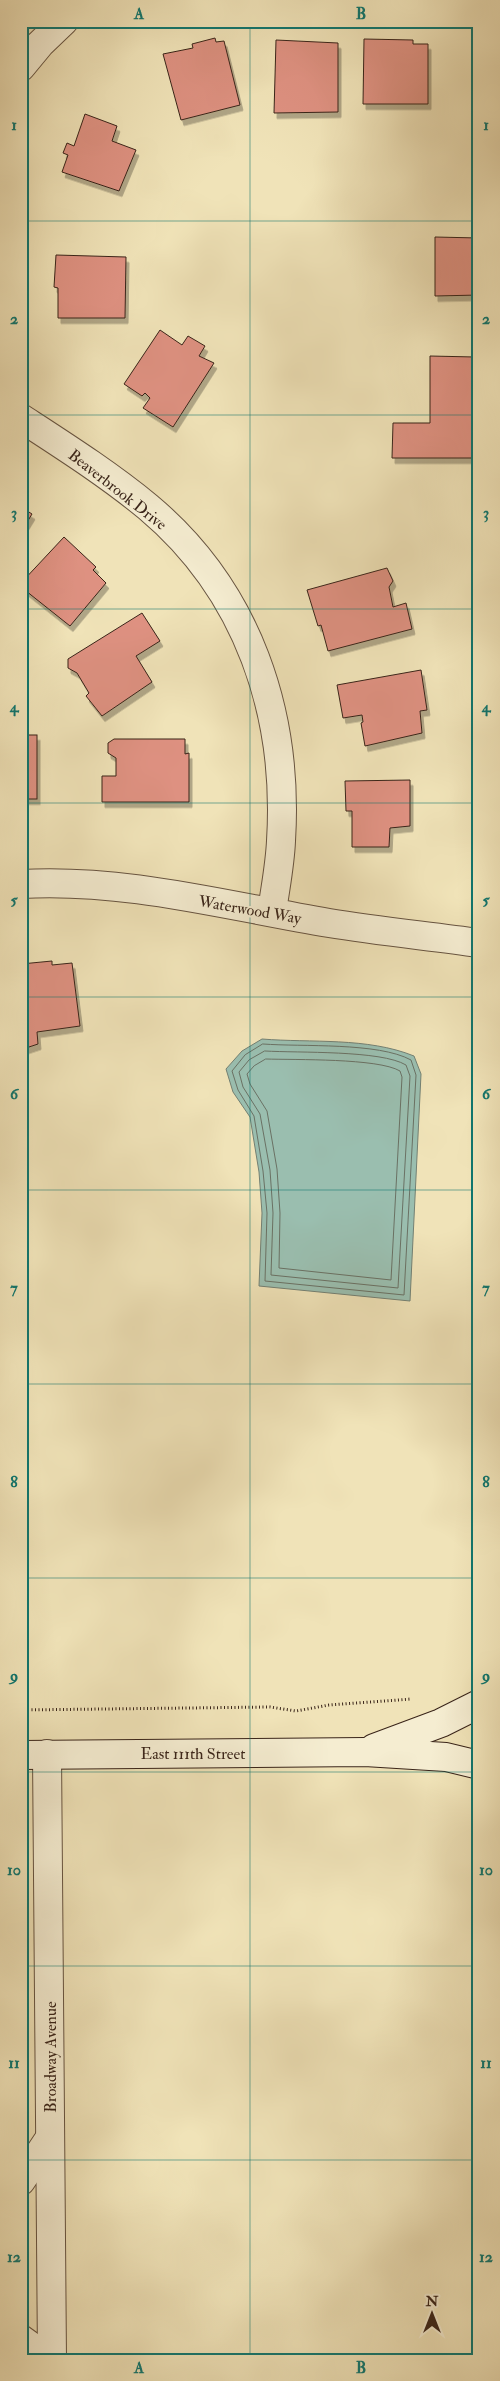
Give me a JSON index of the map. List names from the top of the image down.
{
  "streets": {
    "street": [
      "Beaverbrook Drive",
      "Waterwood Way",
      "East 111th Street",
      "Broadway Avenue"
    ]
  },
  "crossings": [
    ["Beaverbrook Drive", "Waterwood Way"],
    ["East 111th Street", "Broadway Avenue"]
  ],
  "north": "top",
  "grid": {
    "columns": ["A", "B"],
    "rows": [
      "1",
      "2",
      "3",
      "4",
      "5",
      "6",
      "7",
      "8",
      "9",
      "10",
      "11",
      "12"
    ]
  }
}
